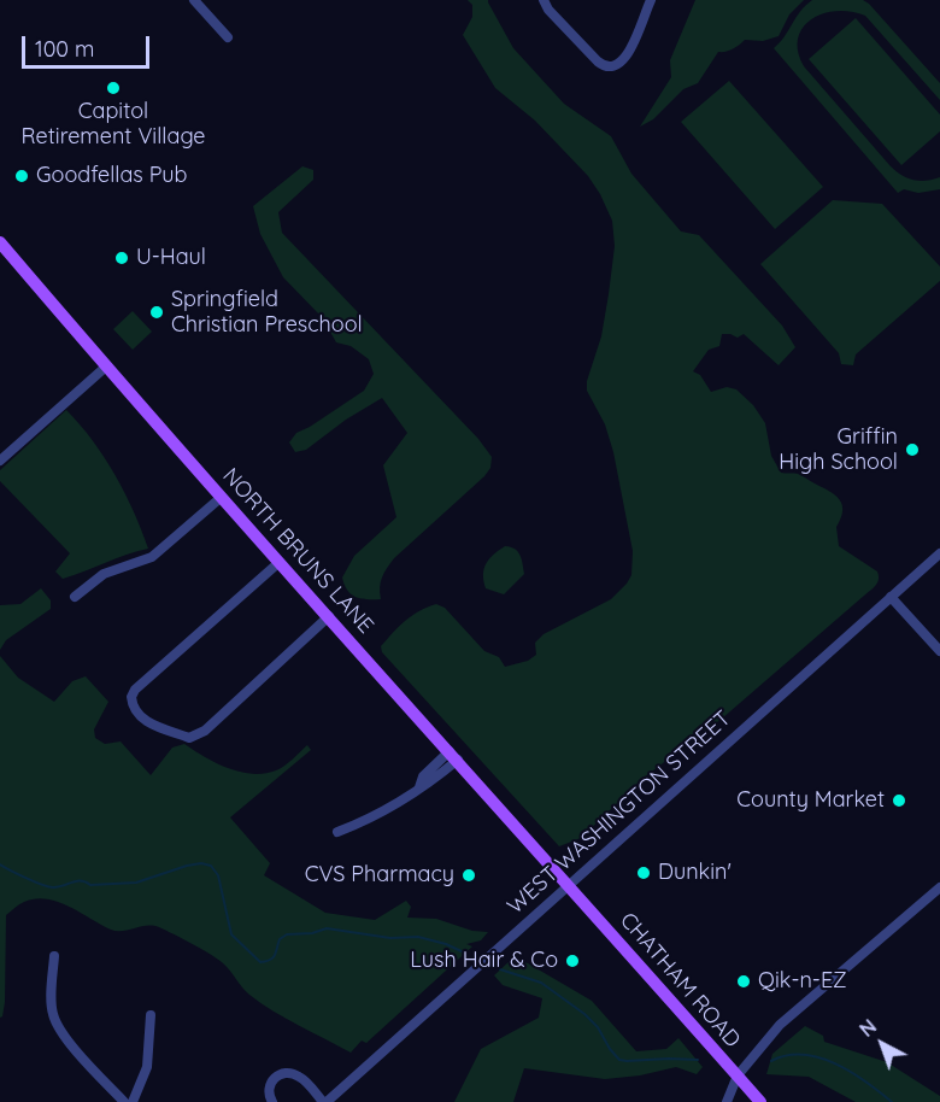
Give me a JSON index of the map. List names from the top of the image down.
{
  "streets": {
    "main road": ["NORTH BRUNS LANE", "CHATHAM ROAD"],
    "street": ["WEST WASHINGTON STREET"]
  },
  "crossings": [
    ["NORTH BRUNS LANE", "WEST WASHINGTON STREET"],
    ["NORTH BRUNS LANE", "CHATHAM ROAD"],
    ["WEST WASHINGTON STREET", "CHATHAM ROAD"]
  ],
  "places": [
    "Capitol Retirement Village",
    "Goodfellas Pub",
    "U-Haul",
    "Springfield Christian Preschool",
    "Griffin High School",
    "County Market",
    "Dunkin'",
    "CVS Pharmacy",
    "Lush Hair & Co",
    "Qik-n-EZ"
  ],
  "scale_bar": "100 m",
  "north": "top left"
}
